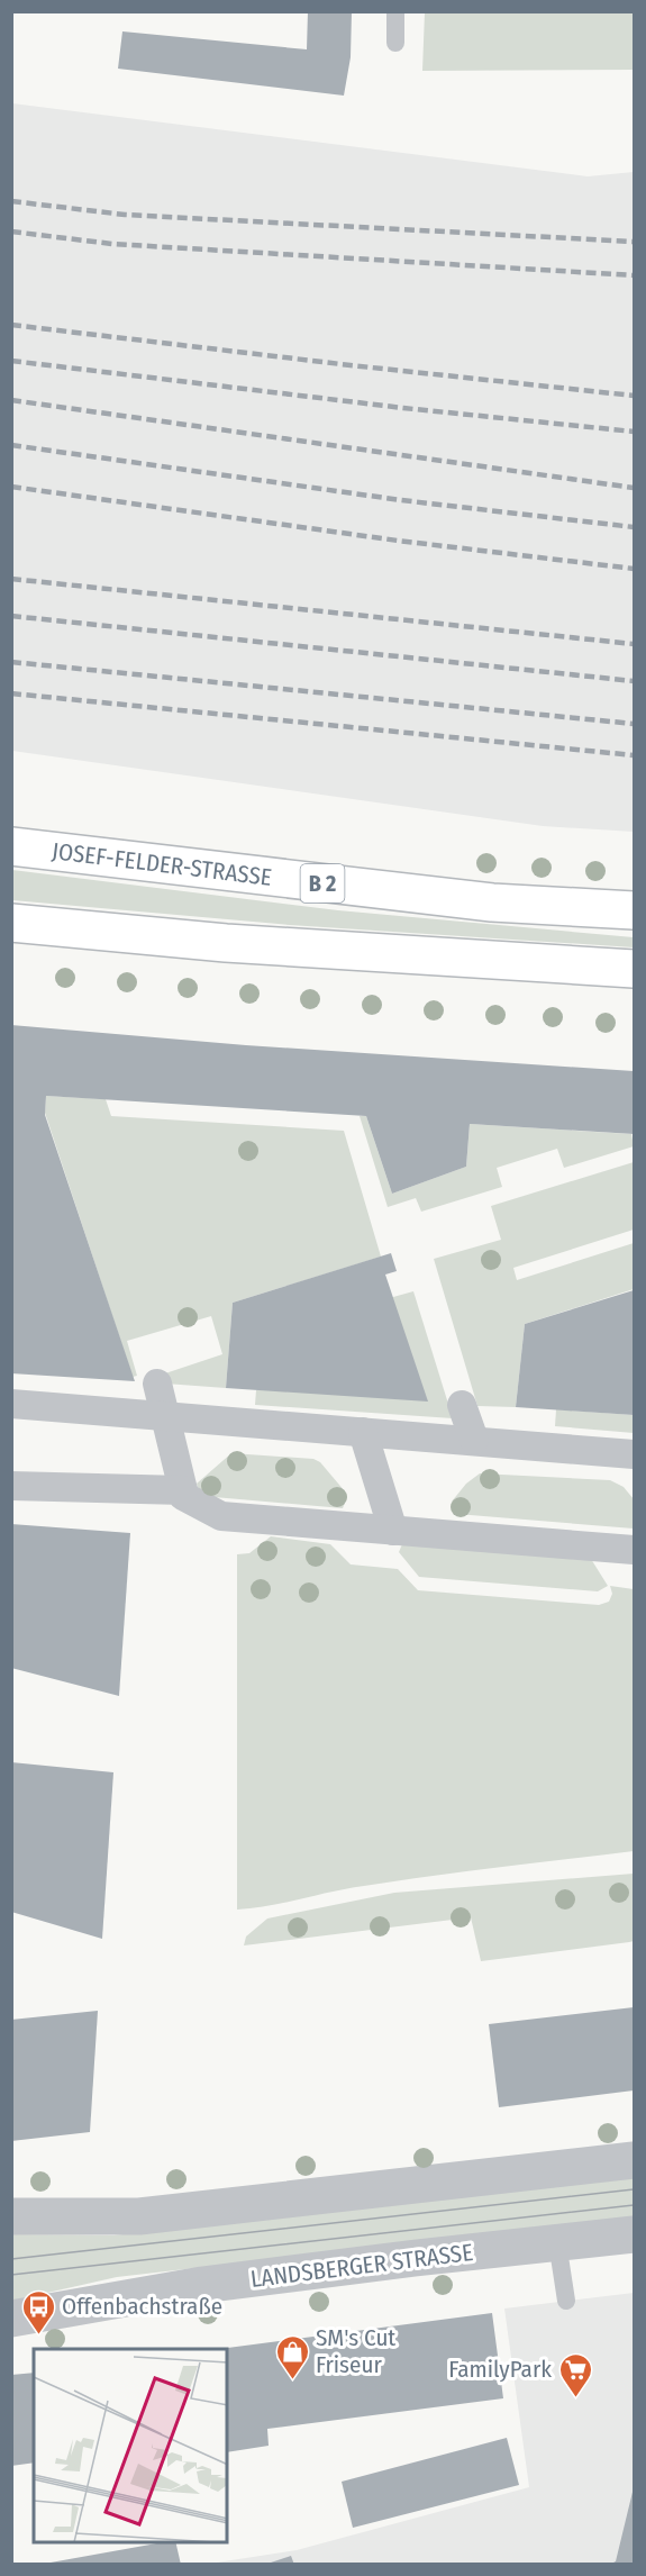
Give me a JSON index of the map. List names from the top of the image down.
{
  "streets": {
    "main road": ["JOSEF-FELDER-STRASSE", "B 2"],
    "street": ["LANDSBERGER STRASSE"]
  },
  "places": {
    "bus stop": ["Offenbachstraße"],
    "shop": ["SM's Cut Friseur"],
    "supermarket": ["FamilyPark"]
  }
}
